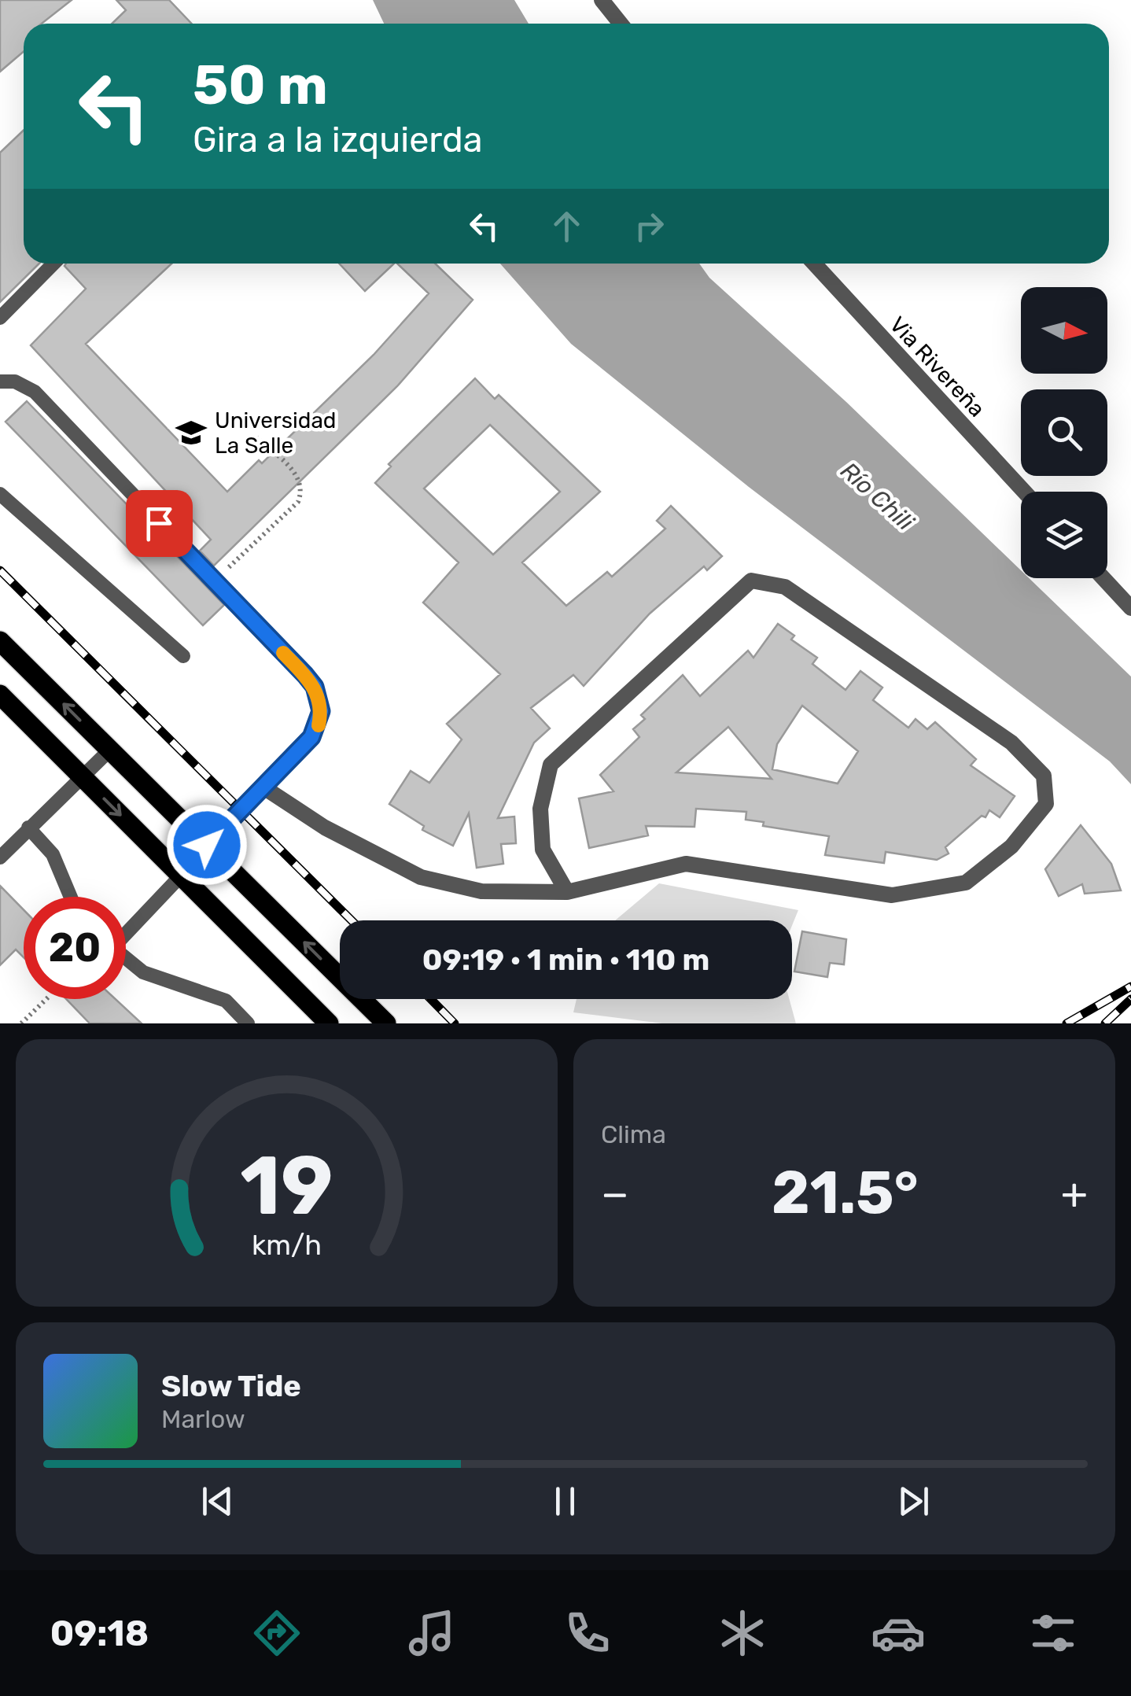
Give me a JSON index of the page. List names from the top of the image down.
{
  "streets": {
    "street": ["Via Rivereña"]
  },
  "water": ["Río Chili"],
  "places": {
    "school or university": ["Universidad La Salle"]
  },
  "north": "right",
  "page": {
    "turn": ["50 m", "Gira a la izquierda"],
    "limit": "20",
    "trip": "09:19 · 1 min · 110 m",
    "tile": "Clima",
    "heat": ["−", "21.5°", "+"],
    "song": ["Slow Tide", "Marlow"],
    "tabs": "09:18",
    "gauge": ["19", "km/h"]
  }
}
